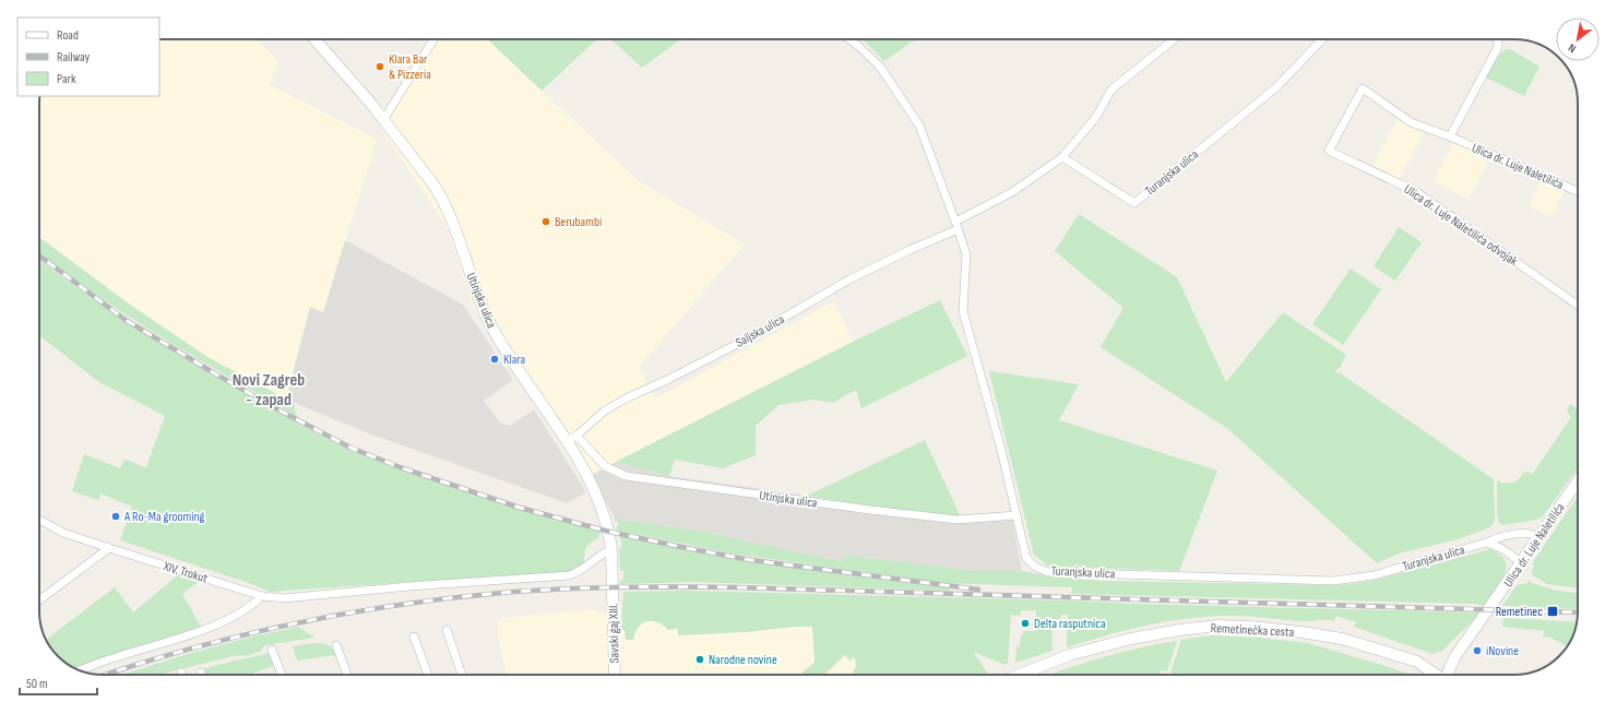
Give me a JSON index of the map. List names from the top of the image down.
{
  "streets": {
    "street": [
      "Ulica dr. Luje Naletilića",
      "Turanjska ulica",
      "Ulica dr. Luje Naletilića odvojak",
      "Utinjska ulica",
      "Saljska ulica",
      "XIV. Trokut",
      "Remetinečka cesta",
      "Savski gaj XIII."
    ]
  },
  "crossings": [
    ["Ulica dr. Luje Naletilića", "Turanjska ulica"],
    ["Ulica dr. Luje Naletilića", "Ulica dr. Luje Naletilića odvojak"],
    ["Turanjska ulica", "Utinjska ulica"],
    ["Turanjska ulica", "Saljska ulica"],
    ["Utinjska ulica", "Saljska ulica"],
    ["Utinjska ulica", "XIV. Trokut"],
    ["Utinjska ulica", "Savski gaj XIII."]
  ],
  "districts": ["Novi Zagreb - zapad"],
  "places": {
    "other": [
      "Klara Bar & Pizzeria",
      "Berubambi",
      "Klara",
      "A Ro-Ma grooming",
      "Delta rasputnica",
      "iNovine",
      "Narodne novine"
    ],
    "transit": ["Remetinec"]
  },
  "legend": ["Road", "Railway", "Park"],
  "scale_bar": "50 m",
  "north": "bottom left"
}
